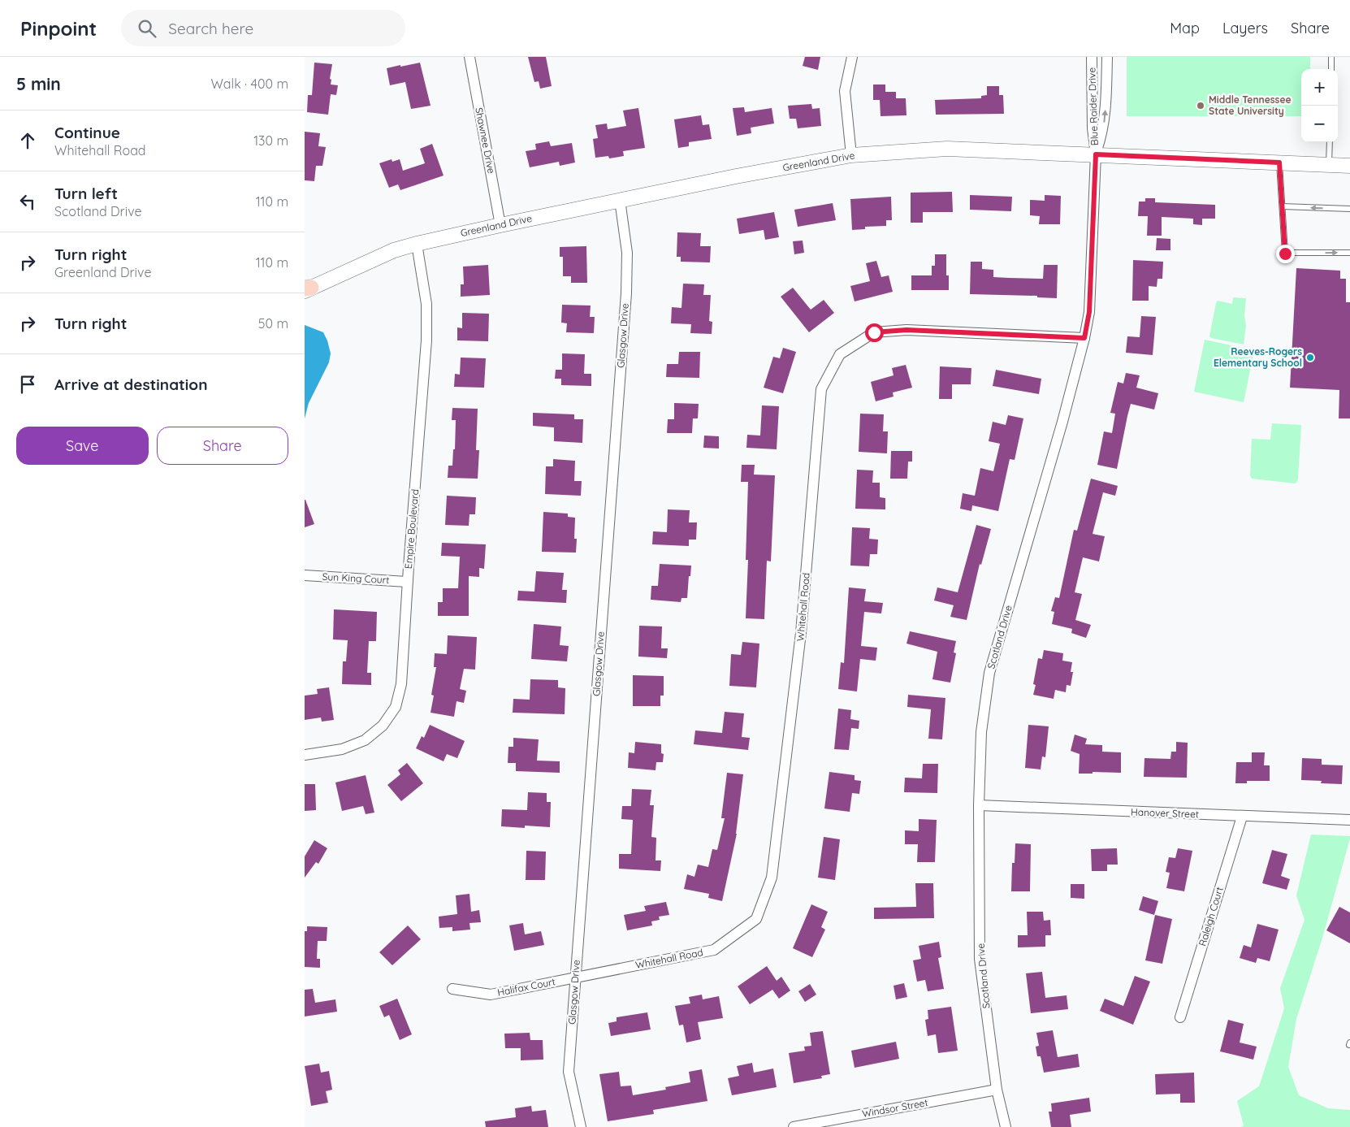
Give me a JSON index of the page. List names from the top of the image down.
{
  "streets": {
    "street": [
      "Blue Raider Drive",
      "Shawnee Drive",
      "Greenland Drive",
      "Glasgow Drive",
      "Empire Boulevard",
      "Sun King Court",
      "Whitehall Road",
      "Scotland Drive",
      "Hanover Street",
      "Raleigh Court",
      "Halifax Court",
      "Windsor Street"
    ]
  },
  "crossings": [
    ["Blue Raider Drive", "Greenland Drive"],
    ["Blue Raider Drive", "Scotland Drive"],
    ["Shawnee Drive", "Greenland Drive"],
    ["Greenland Drive", "Glasgow Drive"],
    ["Greenland Drive", "Empire Boulevard"],
    ["Greenland Drive", "Scotland Drive"],
    ["Glasgow Drive", "Whitehall Road"],
    ["Glasgow Drive", "Halifax Court"],
    ["Empire Boulevard", "Sun King Court"],
    ["Whitehall Road", "Scotland Drive"],
    ["Whitehall Road", "Halifax Court"],
    ["Scotland Drive", "Hanover Street"],
    ["Scotland Drive", "Windsor Street"],
    ["Hanover Street", "Raleigh Court"]
  ],
  "places": ["Middle Tennessee State University", "Reeves-Rogers Elementary School"],
  "page": {
    "header": "Pinpoint",
    "search": "Search here",
    "nav": ["Map", "Layers", "Share"],
    "heading": ["5 min", "Walk · 400 m"],
    "map_buttons": ["+", "−"],
    "list": [
      ["Continue", "Whitehall Road", "130 m"],
      ["Turn left", "Scotland Drive", "110 m"],
      ["Turn right", "Greenland Drive", "110 m"],
      ["Turn right", "50 m"],
      "Arrive at destination"
    ],
    "buttons": ["Save", "Share"]
  }
}
